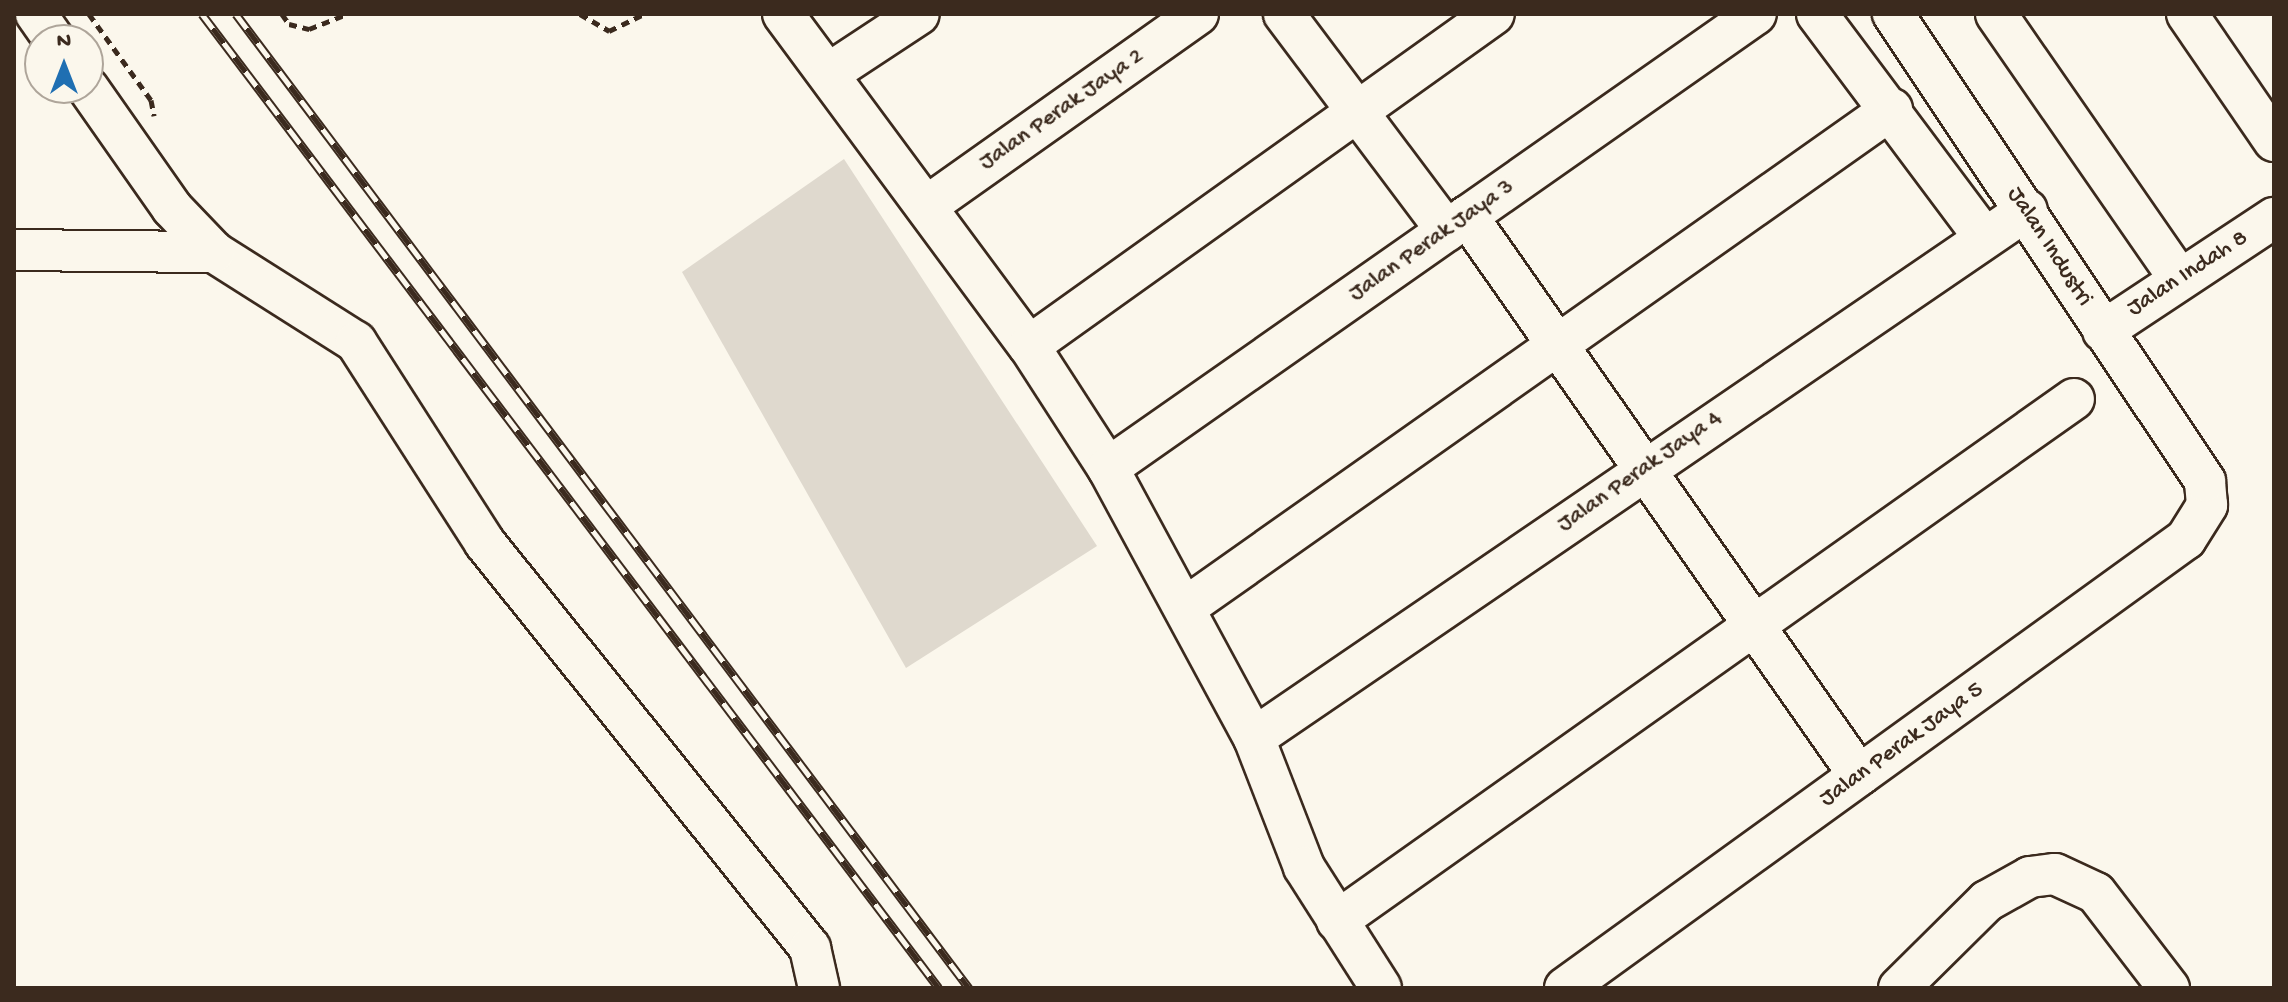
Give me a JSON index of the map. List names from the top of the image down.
{
  "streets": {
    "street": [
      "Jalan Perak Jaya 2",
      "Jalan Perak Jaya 3",
      "Jalan Industri",
      "Jalan Indah 8",
      "Jalan Perak Jaya 4",
      "Jalan Perak Jaya 5"
    ]
  },
  "crossings": [
    ["Jalan Industri", "Jalan Indah 8"],
    ["Jalan Industri", "Jalan Perak Jaya 4"],
    ["Jalan Industri", "Jalan Perak Jaya 5"]
  ],
  "north": "top"
}
